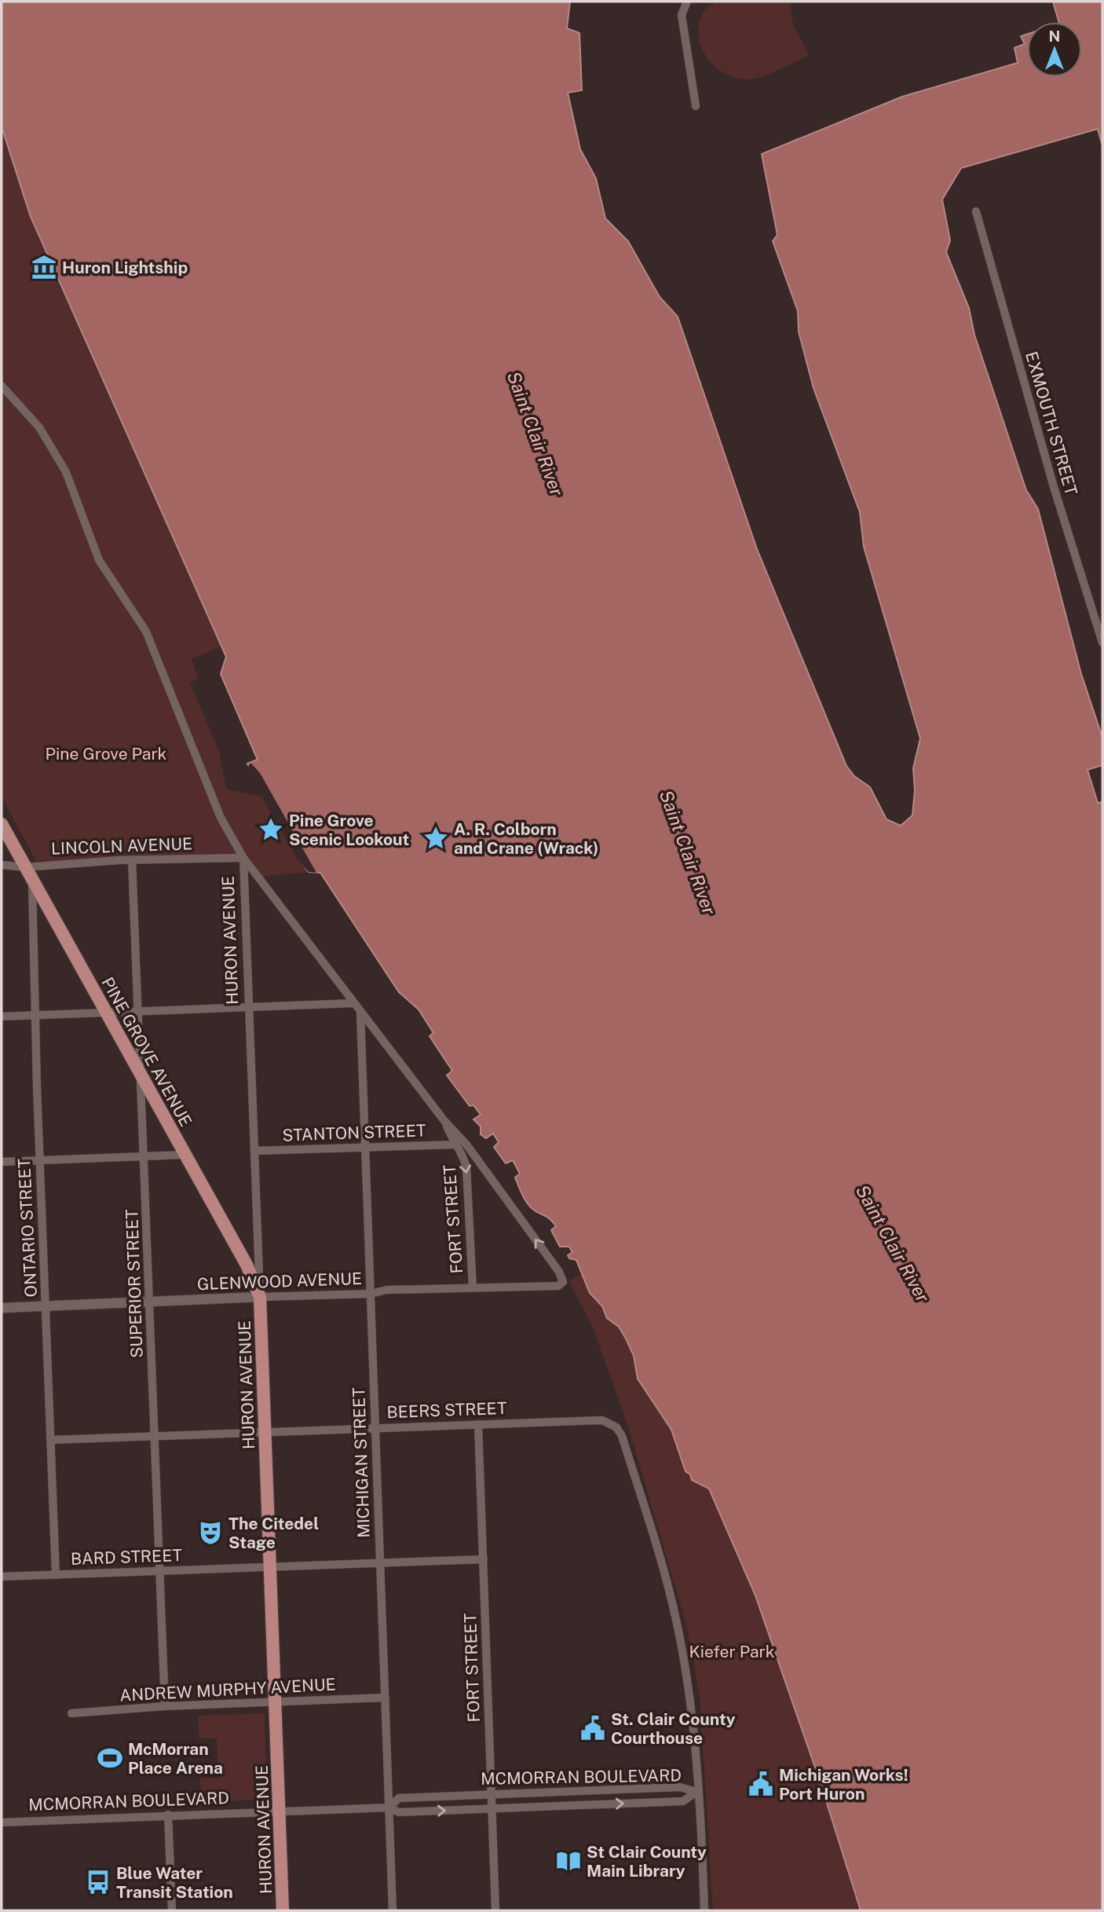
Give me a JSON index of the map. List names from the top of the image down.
{
  "streets": {
    "main road": ["HURON AVENUE", "PINE GROVE AVENUE"],
    "street": [
      "EXMOUTH STREET",
      "LINCOLN AVENUE",
      "STANTON STREET",
      "FORT STREET",
      "ONTARIO STREET",
      "GLENWOOD AVENUE",
      "SUPERIOR STREET",
      "BEERS STREET",
      "MICHIGAN STREET",
      "BARD STREET",
      "ANDREW MURPHY AVENUE",
      "MCMORRAN BOULEVARD"
    ]
  },
  "crossings": [
    ["LINCOLN AVENUE", "HURON AVENUE"],
    ["LINCOLN AVENUE", "PINE GROVE AVENUE"],
    ["LINCOLN AVENUE", "SUPERIOR STREET"],
    ["HURON AVENUE", "PINE GROVE AVENUE"],
    ["HURON AVENUE", "STANTON STREET"],
    ["HURON AVENUE", "GLENWOOD AVENUE"],
    ["HURON AVENUE", "BEERS STREET"],
    ["HURON AVENUE", "BARD STREET"],
    ["HURON AVENUE", "ANDREW MURPHY AVENUE"],
    ["HURON AVENUE", "MCMORRAN BOULEVARD"],
    ["PINE GROVE AVENUE", "ONTARIO STREET"],
    ["PINE GROVE AVENUE", "GLENWOOD AVENUE"],
    ["PINE GROVE AVENUE", "SUPERIOR STREET"],
    ["STANTON STREET", "FORT STREET"],
    ["STANTON STREET", "MICHIGAN STREET"],
    ["FORT STREET", "GLENWOOD AVENUE"],
    ["FORT STREET", "BEERS STREET"],
    ["FORT STREET", "BARD STREET"],
    ["FORT STREET", "MCMORRAN BOULEVARD"],
    ["ONTARIO STREET", "GLENWOOD AVENUE"],
    ["ONTARIO STREET", "BEERS STREET"],
    ["ONTARIO STREET", "BARD STREET"],
    ["GLENWOOD AVENUE", "SUPERIOR STREET"],
    ["GLENWOOD AVENUE", "MICHIGAN STREET"],
    ["SUPERIOR STREET", "BEERS STREET"],
    ["SUPERIOR STREET", "BARD STREET"],
    ["SUPERIOR STREET", "ANDREW MURPHY AVENUE"],
    ["BEERS STREET", "MICHIGAN STREET"],
    ["BEERS STREET", "MCMORRAN BOULEVARD"],
    ["MICHIGAN STREET", "BARD STREET"],
    ["MICHIGAN STREET", "ANDREW MURPHY AVENUE"],
    ["MICHIGAN STREET", "MCMORRAN BOULEVARD"]
  ],
  "water": ["Saint Clair River"],
  "parks": ["Pine Grove Park", "Kiefer Park"],
  "places": {
    "museum": ["Huron Lightship"],
    "place": ["Pine Grove Scenic Lookout", "A. R. Colborn and Crane (Wrack)"],
    "theatre": ["The Citedel Stage"],
    "public building": ["St. Clair County Courthouse", "Michigan Works! Port Huron"],
    "sports": ["McMorran Place Arena"],
    "library": ["St Clair County Main Library"],
    "bus stop": ["Blue Water Transit Station"]
  },
  "north": "top"
}
